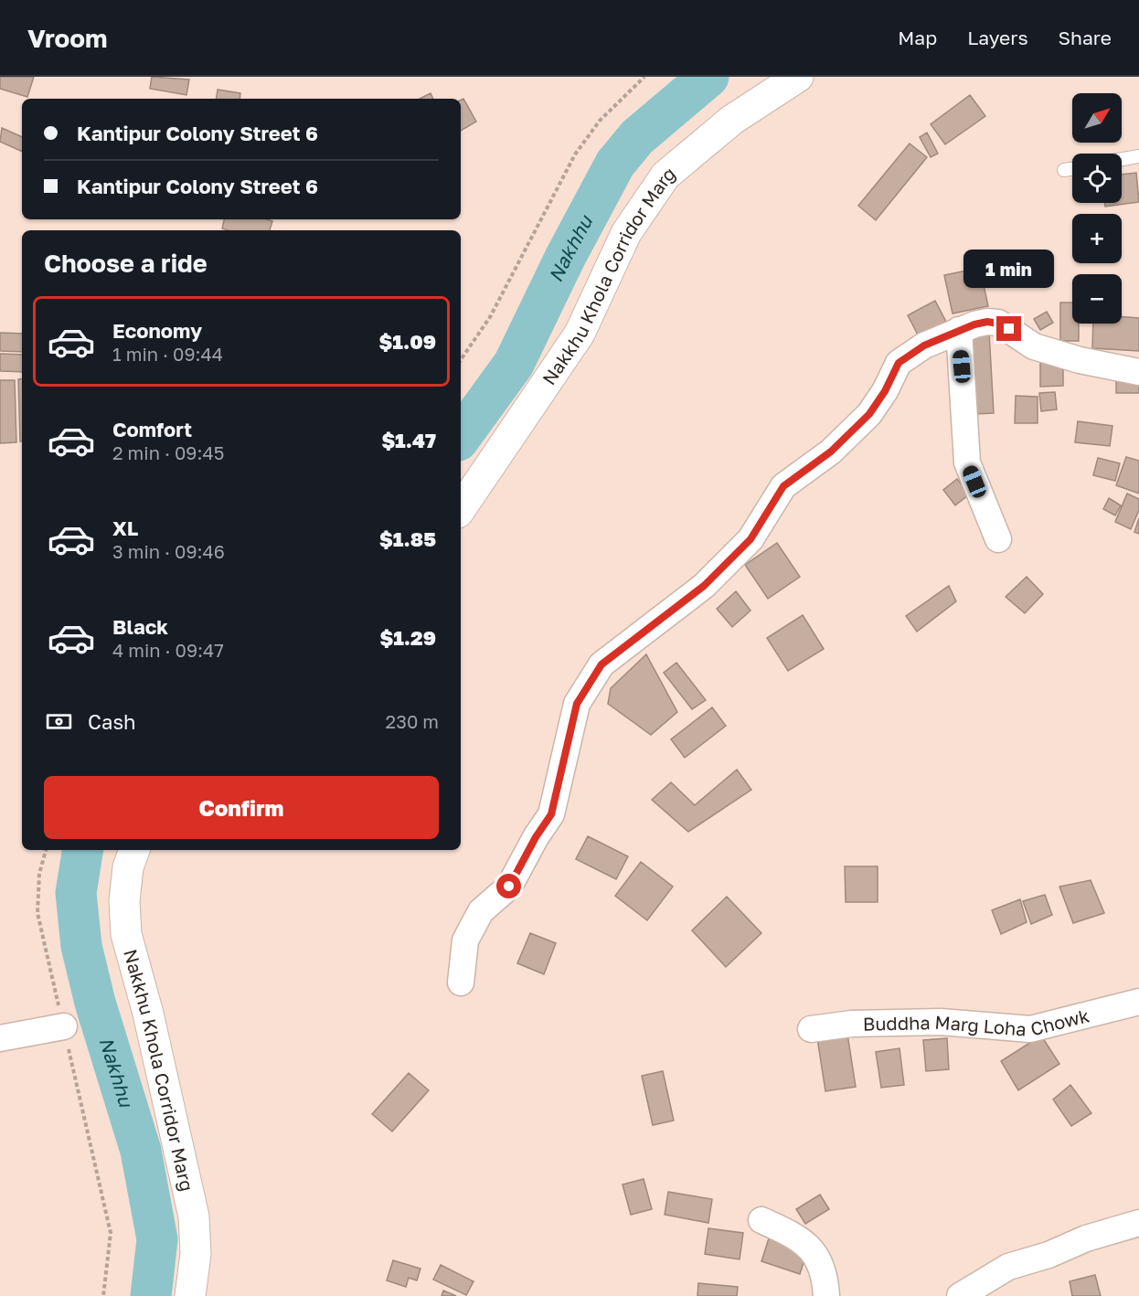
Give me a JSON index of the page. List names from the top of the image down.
{
  "streets": {
    "street": ["Nakkhu Khola Corridor Marg", "Buddha Marg Loha Chowk"]
  },
  "water": ["Nakhhu"],
  "north": "top right",
  "page": {
    "header": "Vroom",
    "nav": ["Map", "Layers", "Share"],
    "map_buttons": ["+", "−"],
    "banner": ["Kantipur Colony Street 6", "Kantipur Colony Street 6"],
    "heading": "Choose a ride",
    "bubble": "1 min",
    "list": [
      {
        "name": "Economy",
        "note": "1 min · 09:44",
        "value": "$1.09"
      },
      {
        "name": "Comfort",
        "note": "2 min · 09:45",
        "value": "$1.47"
      },
      {
        "name": "XL",
        "note": "3 min · 09:46",
        "value": "$1.85"
      },
      {
        "name": "Black",
        "note": "4 min · 09:47",
        "value": "$1.29"
      }
    ],
    "pay": ["Cash", "230 m"],
    "buttons": "Confirm"
  }
}
